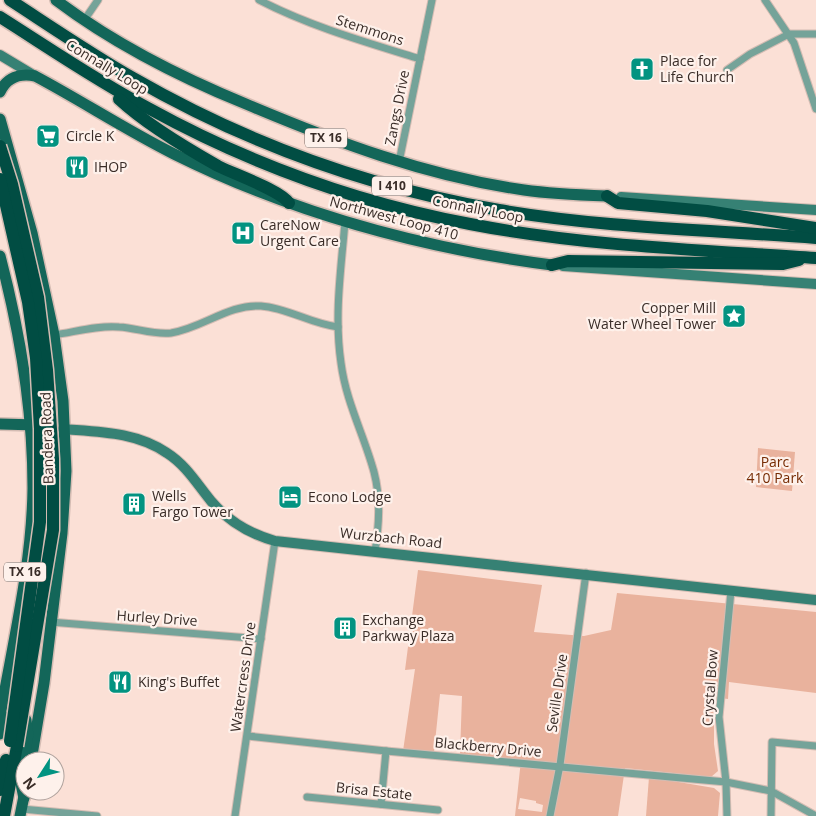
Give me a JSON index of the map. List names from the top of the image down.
{
  "streets": {
    "highway": ["Connally Loop", "TX 16", "I 410"],
    "main road": ["Northwest Loop 410", "Bandera Road", "Wurzbach Road"],
    "street": [
      "Stemmons",
      "Zangs Drive",
      "Hurley Drive",
      "Watercress Drive",
      "Crystal Bow",
      "Seville Drive",
      "Blackberry Drive",
      "Brisa Estate"
    ]
  },
  "crossings": [
    ["Stemmons", "Zangs Drive"],
    ["Zangs Drive", "TX 16"],
    ["Bandera Road", "Wurzbach Road"],
    ["Bandera Road", "Hurley Drive"],
    ["Wurzbach Road", "Watercress Drive"],
    ["Wurzbach Road", "Crystal Bow"],
    ["Wurzbach Road", "Seville Drive"],
    ["Hurley Drive", "Watercress Drive"],
    ["Watercress Drive", "Blackberry Drive"],
    ["Crystal Bow", "Blackberry Drive"],
    ["Seville Drive", "Blackberry Drive"]
  ],
  "parks": ["Parc 410 Park"],
  "places": {
    "church": ["Place for Life Church"],
    "supermarket": ["Circle K"],
    "restaurant": ["IHOP", "King's Buffet"],
    "hospital": ["CareNow Urgent Care"],
    "place": ["Copper Mill Water Wheel Tower"],
    "hotel": ["Econo Lodge"],
    "building": ["Wells Fargo Tower", "Exchange Parkway Plaza"]
  },
  "north": "bottom left"
}
